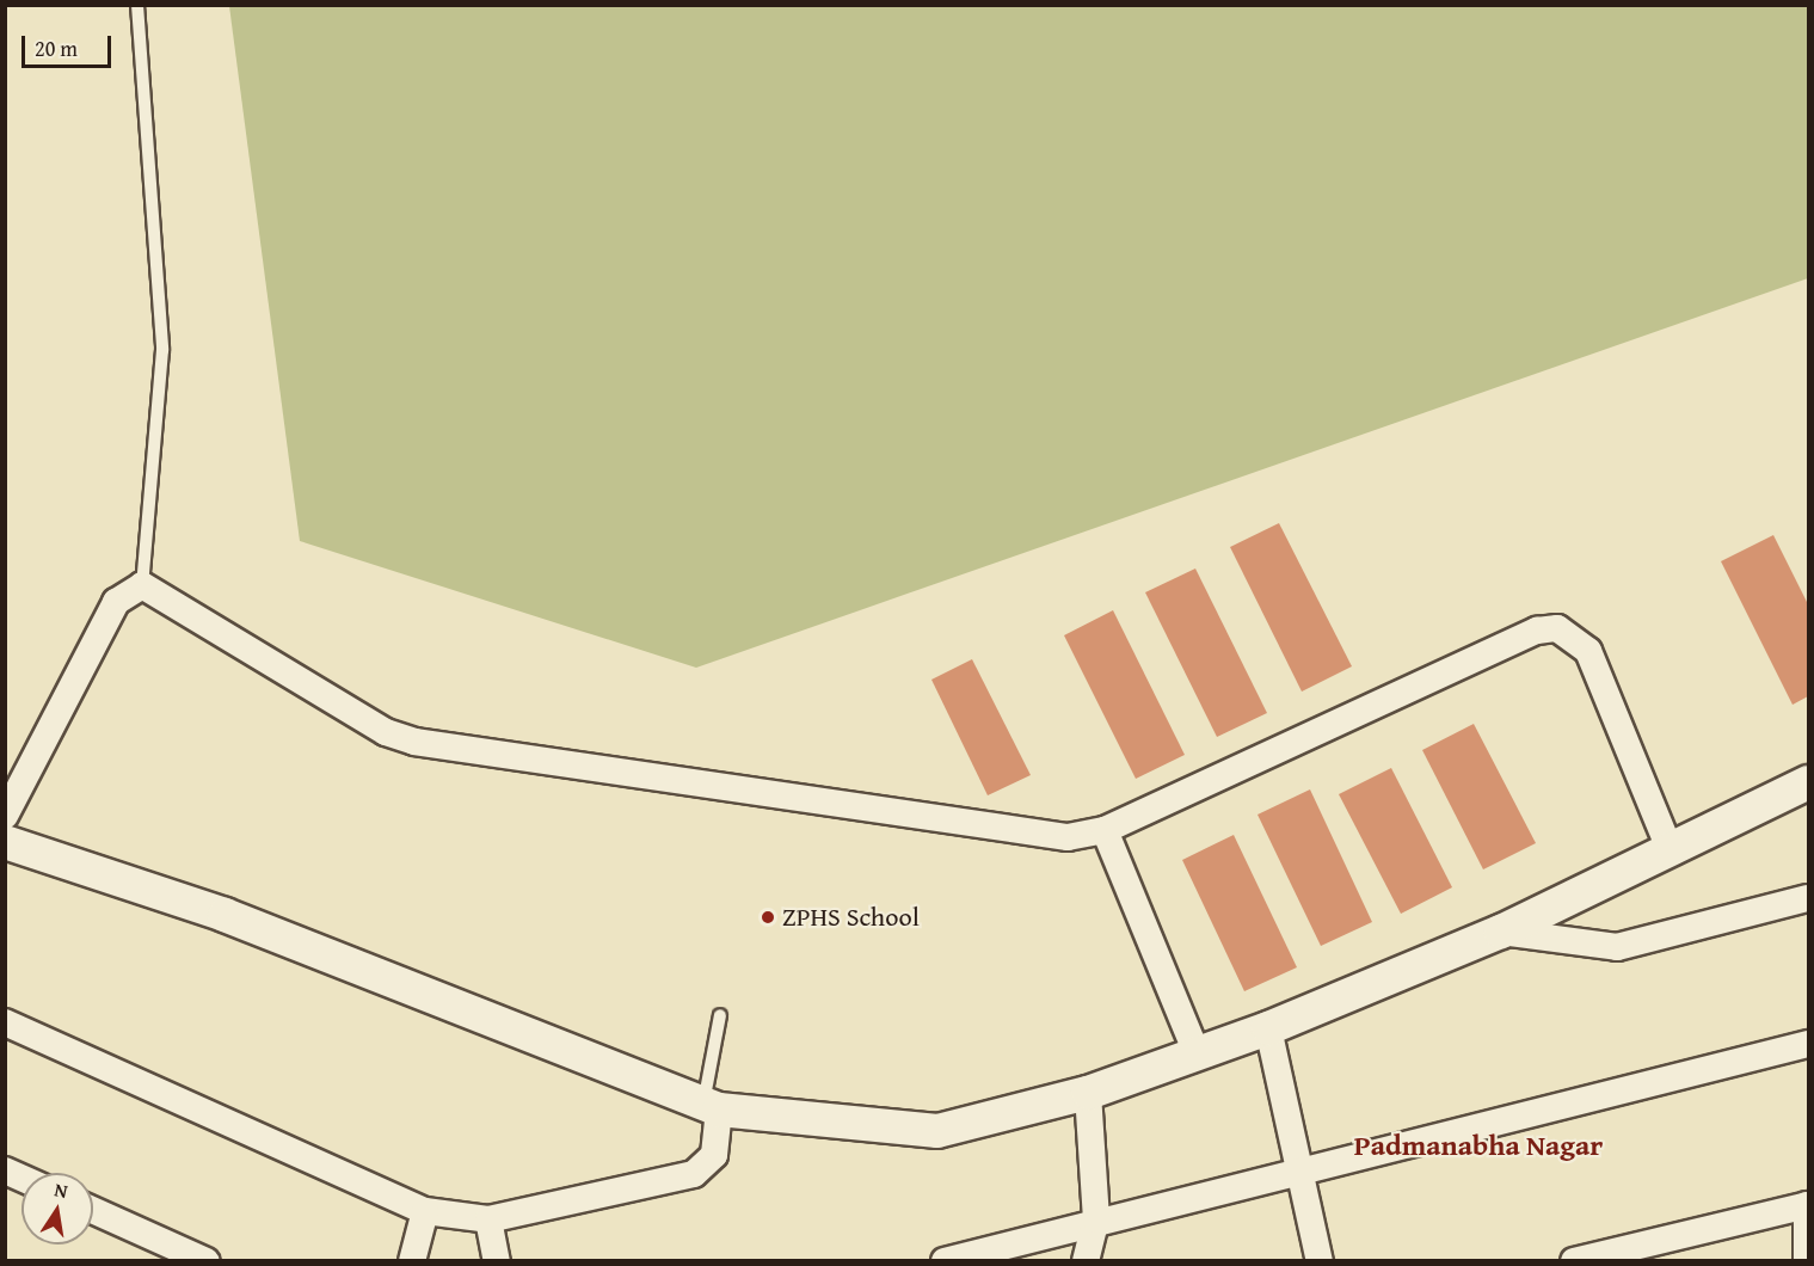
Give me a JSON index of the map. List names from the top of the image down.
{
  "districts": ["Padmanabha Nagar"],
  "places": ["ZPHS School"],
  "scale_bar": "20 m",
  "north": "top"
}
